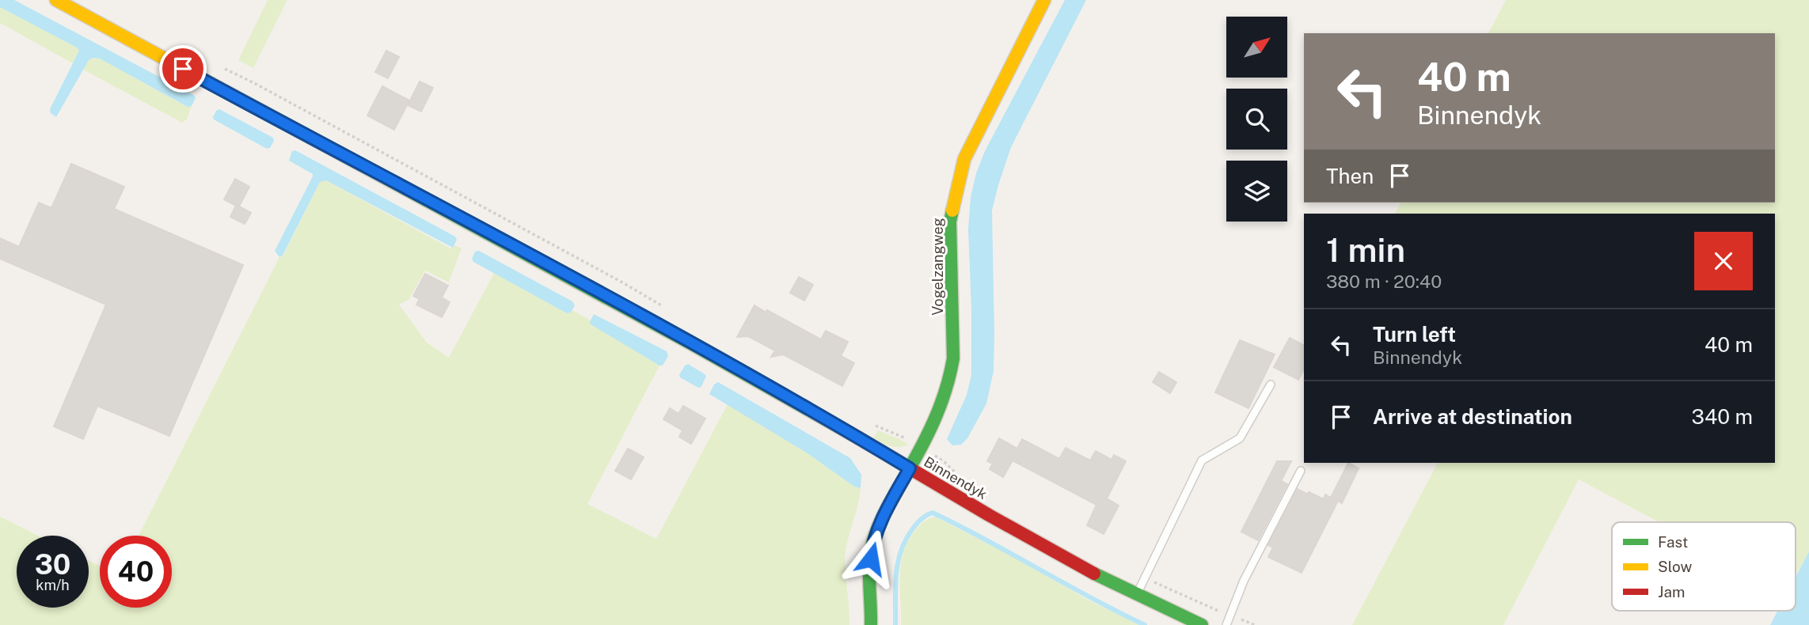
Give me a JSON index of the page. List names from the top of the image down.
{
  "streets": {
    "main road": ["Vogelzangweg", "Binnendyk"]
  },
  "crossings": [
    ["Vogelzangweg", "Binnendyk"]
  ],
  "legend": ["Fast", "Slow", "Jam"],
  "north": "top right",
  "page": {
    "turn": ["40 m", "Binnendyk"],
    "then": "Then",
    "heading": ["1 min", "380 m · 20:40"],
    "list": [
      {
        "name": "Turn left",
        "note": "Binnendyk",
        "value": "40 m"
      },
      {
        "name": "Arrive at destination",
        "value": "340 m"
      }
    ],
    "speed": "30 km/h",
    "limit": "40"
  }
}
